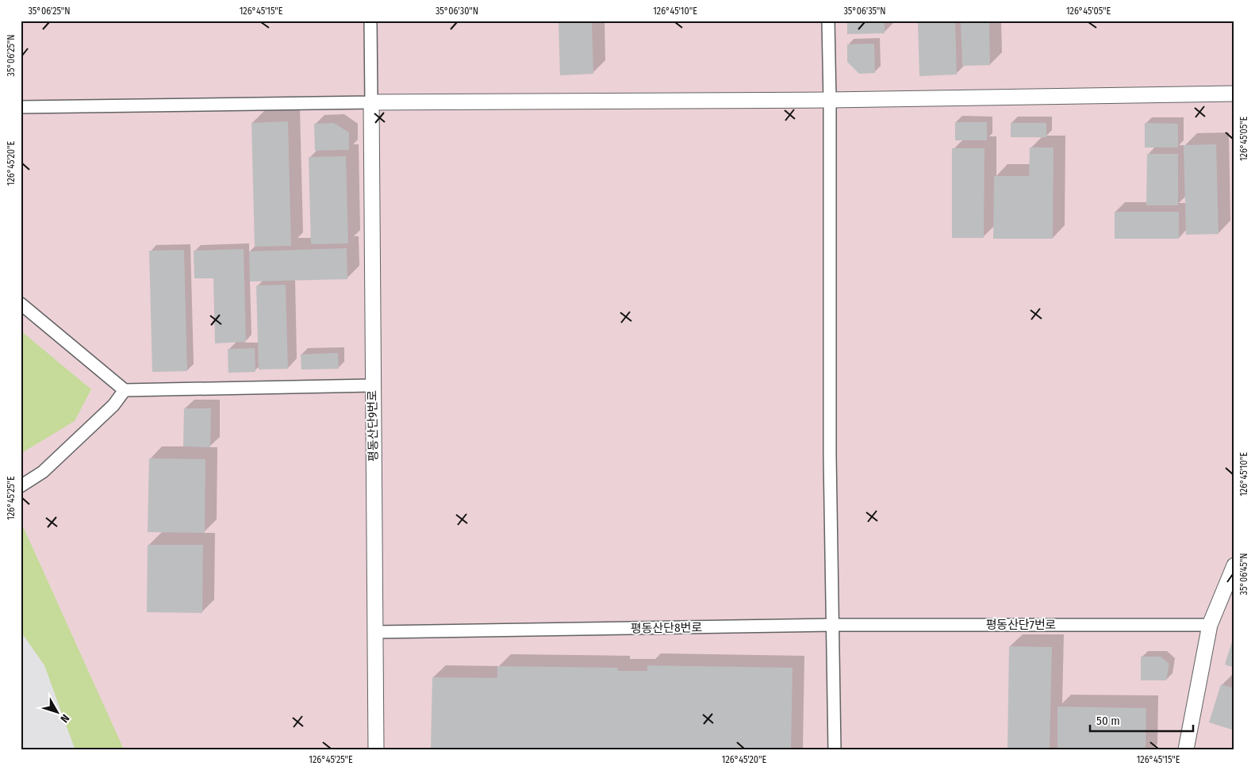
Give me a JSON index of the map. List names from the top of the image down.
{
  "streets": {
    "street": ["평동산단9번로", "평동산단7번로", "평동산단8번로"]
  },
  "crossings": [
    ["평동산단9번로", "평동산단8번로"],
    ["평동산단7번로", "평동산단8번로"]
  ],
  "scale_bar": "50 m",
  "north": "bottom right",
  "coordinates": [
    "35°06'25\"N",
    "126°45'15\"E",
    "35°06'30\"N",
    "126°45'10\"E",
    "35°06'35\"N",
    "126°45'05\"E",
    "126°45'20\"E",
    "126°45'25\"E",
    "35°06'45\"N"
  ]
}
